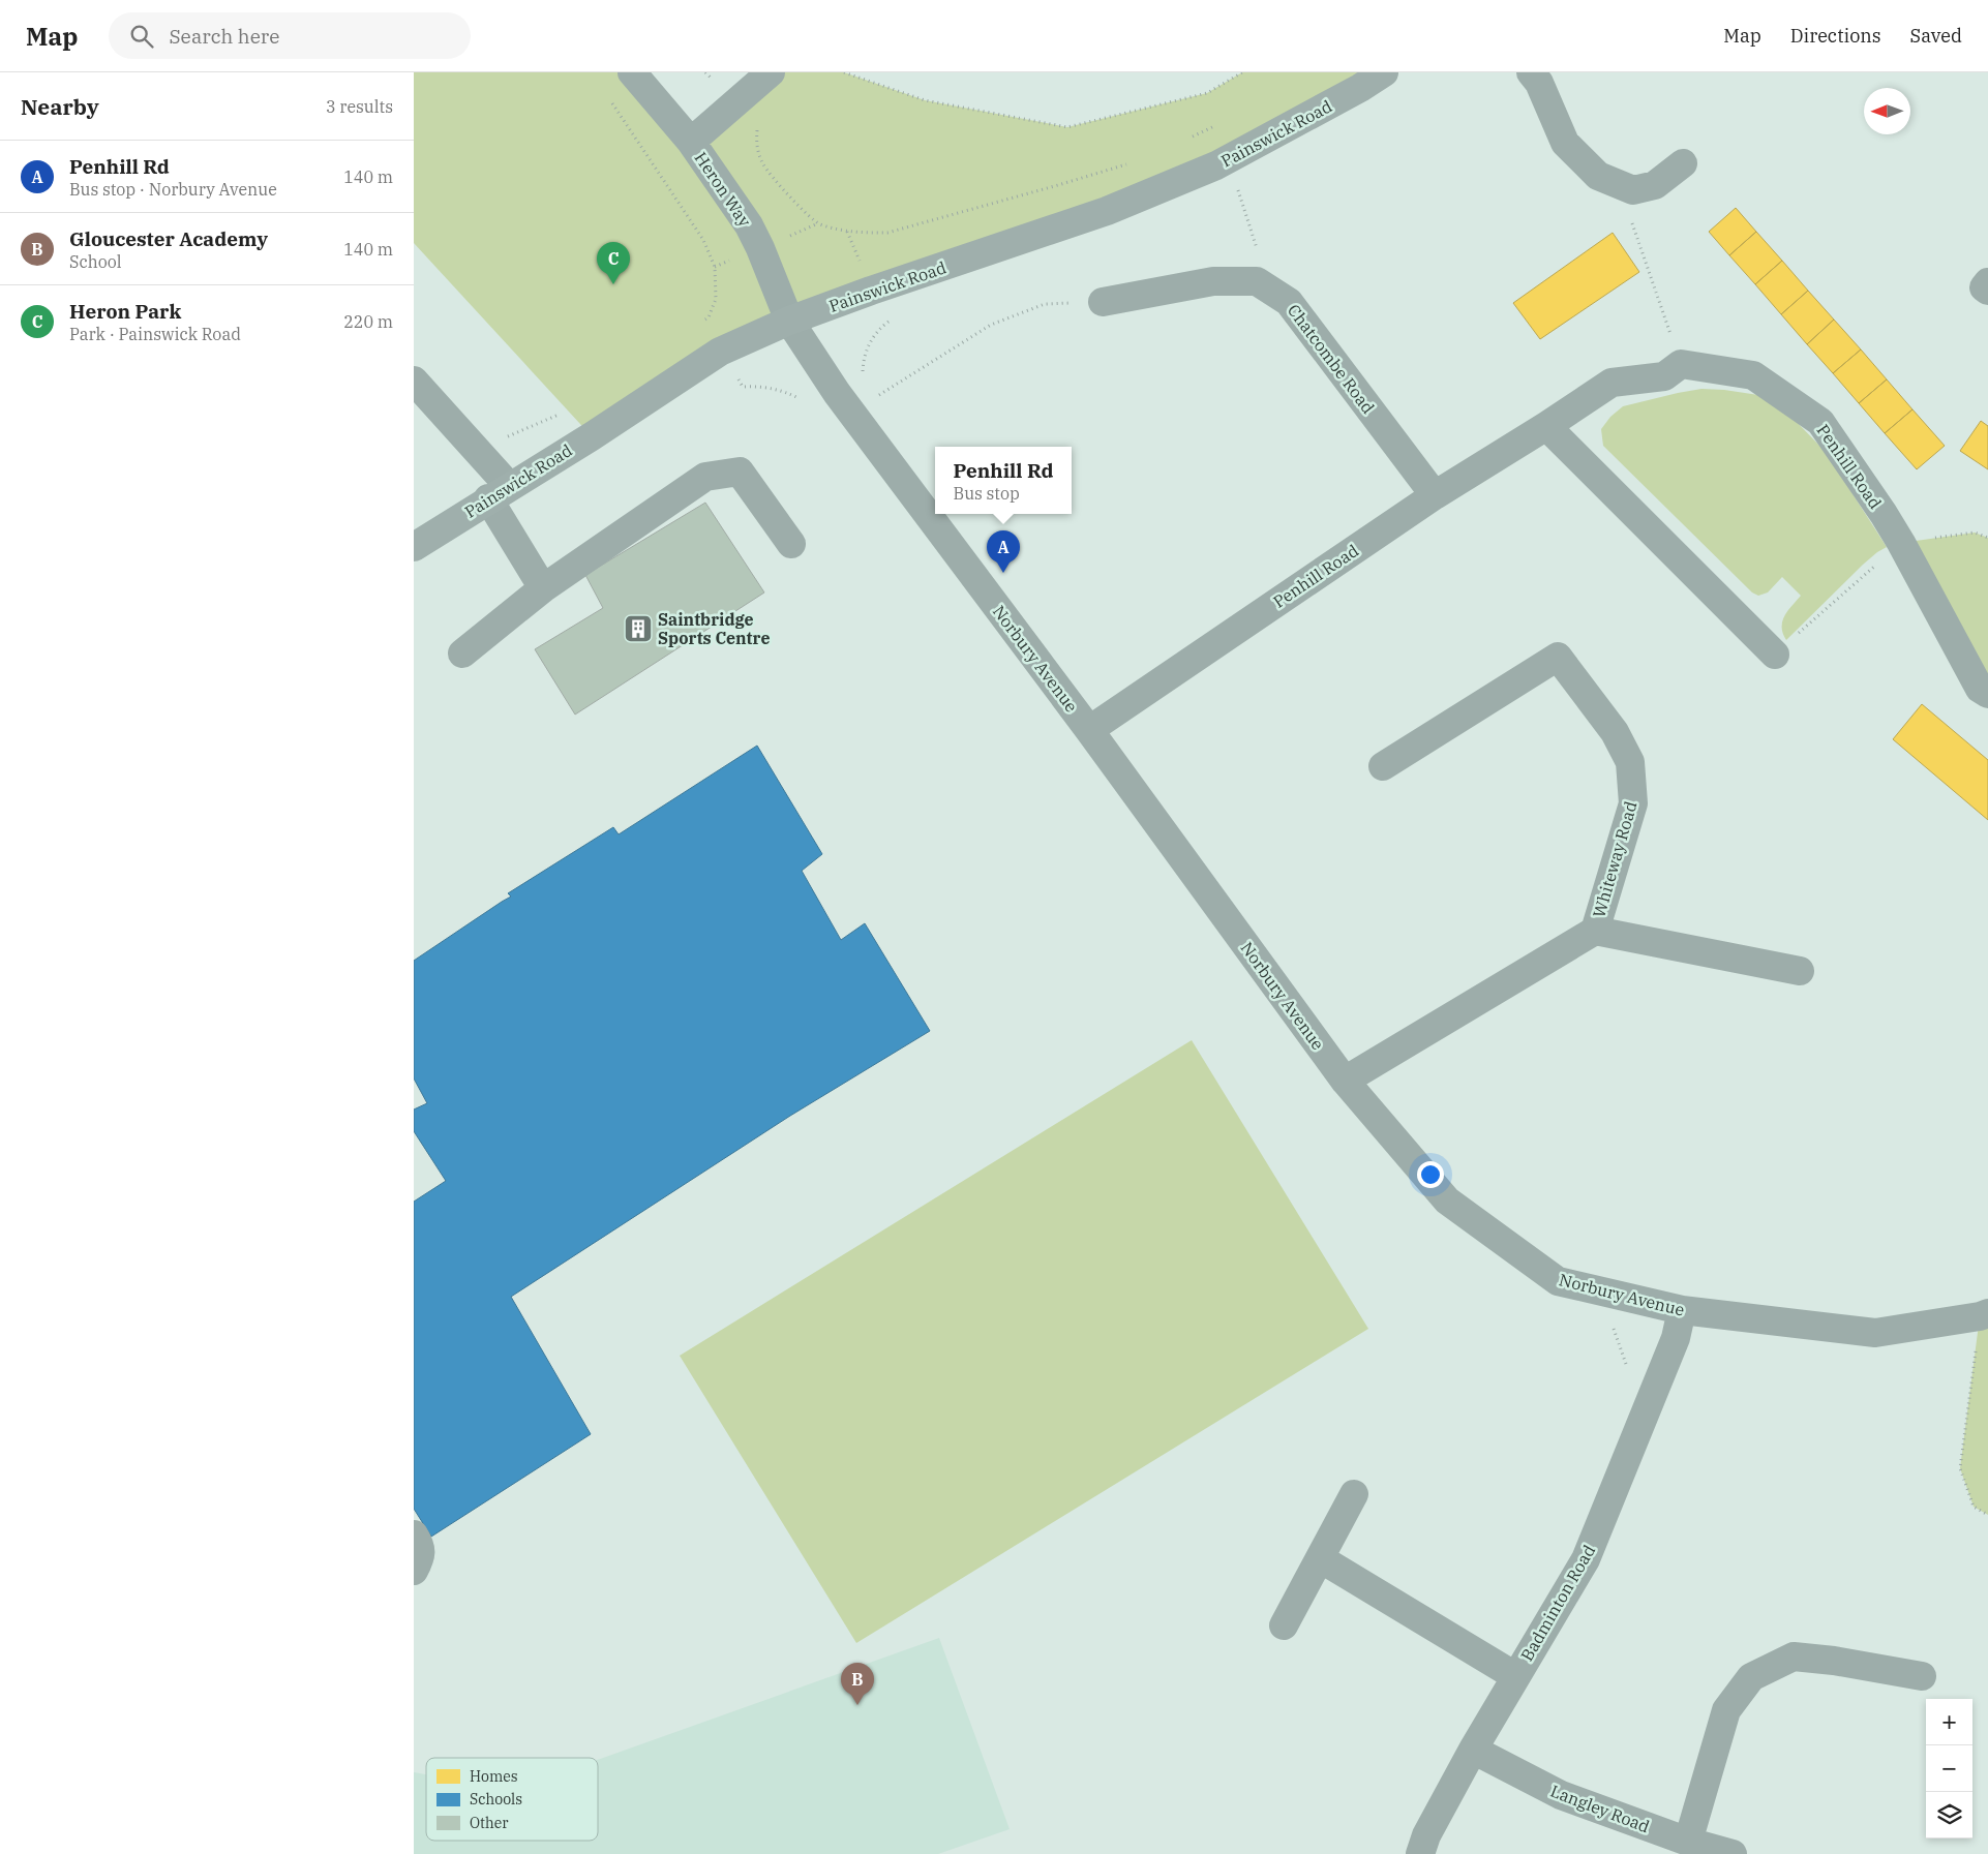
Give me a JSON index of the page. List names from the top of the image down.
{
  "streets": {
    "main road": ["Painswick Road"],
    "street": [
      "Heron Way",
      "Chatcombe Road",
      "Penhill Road",
      "Norbury Avenue",
      "Whiteway Road",
      "Badminton Road",
      "Langley Road"
    ]
  },
  "crossings": [
    ["Painswick Road", "Heron Way"],
    ["Painswick Road", "Norbury Avenue"],
    ["Heron Way", "Norbury Avenue"],
    ["Chatcombe Road", "Penhill Road"],
    ["Penhill Road", "Norbury Avenue"],
    ["Norbury Avenue", "Whiteway Road"],
    ["Norbury Avenue", "Badminton Road"],
    ["Badminton Road", "Langley Road"]
  ],
  "places": {
    "building": ["Saintbridge Sports Centre"]
  },
  "legend": ["Homes", "Schools", "Other"],
  "north": "left",
  "page": {
    "header": "Map",
    "search": "Search here",
    "nav": ["Map", "Directions", "Saved"],
    "heading": ["Nearby", "3 results"],
    "list": [
      {
        "mark": "A",
        "name": "Penhill Rd",
        "note": "Bus stop · Norbury Avenue",
        "value": "140 m"
      },
      {
        "mark": "B",
        "name": "Gloucester Academy",
        "note": "School",
        "value": "140 m"
      },
      {
        "mark": "C",
        "name": "Heron Park",
        "note": "Park · Painswick Road",
        "value": "220 m"
      }
    ],
    "pins": ["C", "A", "B"],
    "popup": ["Penhill Rd", "Bus stop"],
    "map_buttons": ["+", "−"]
  }
}
